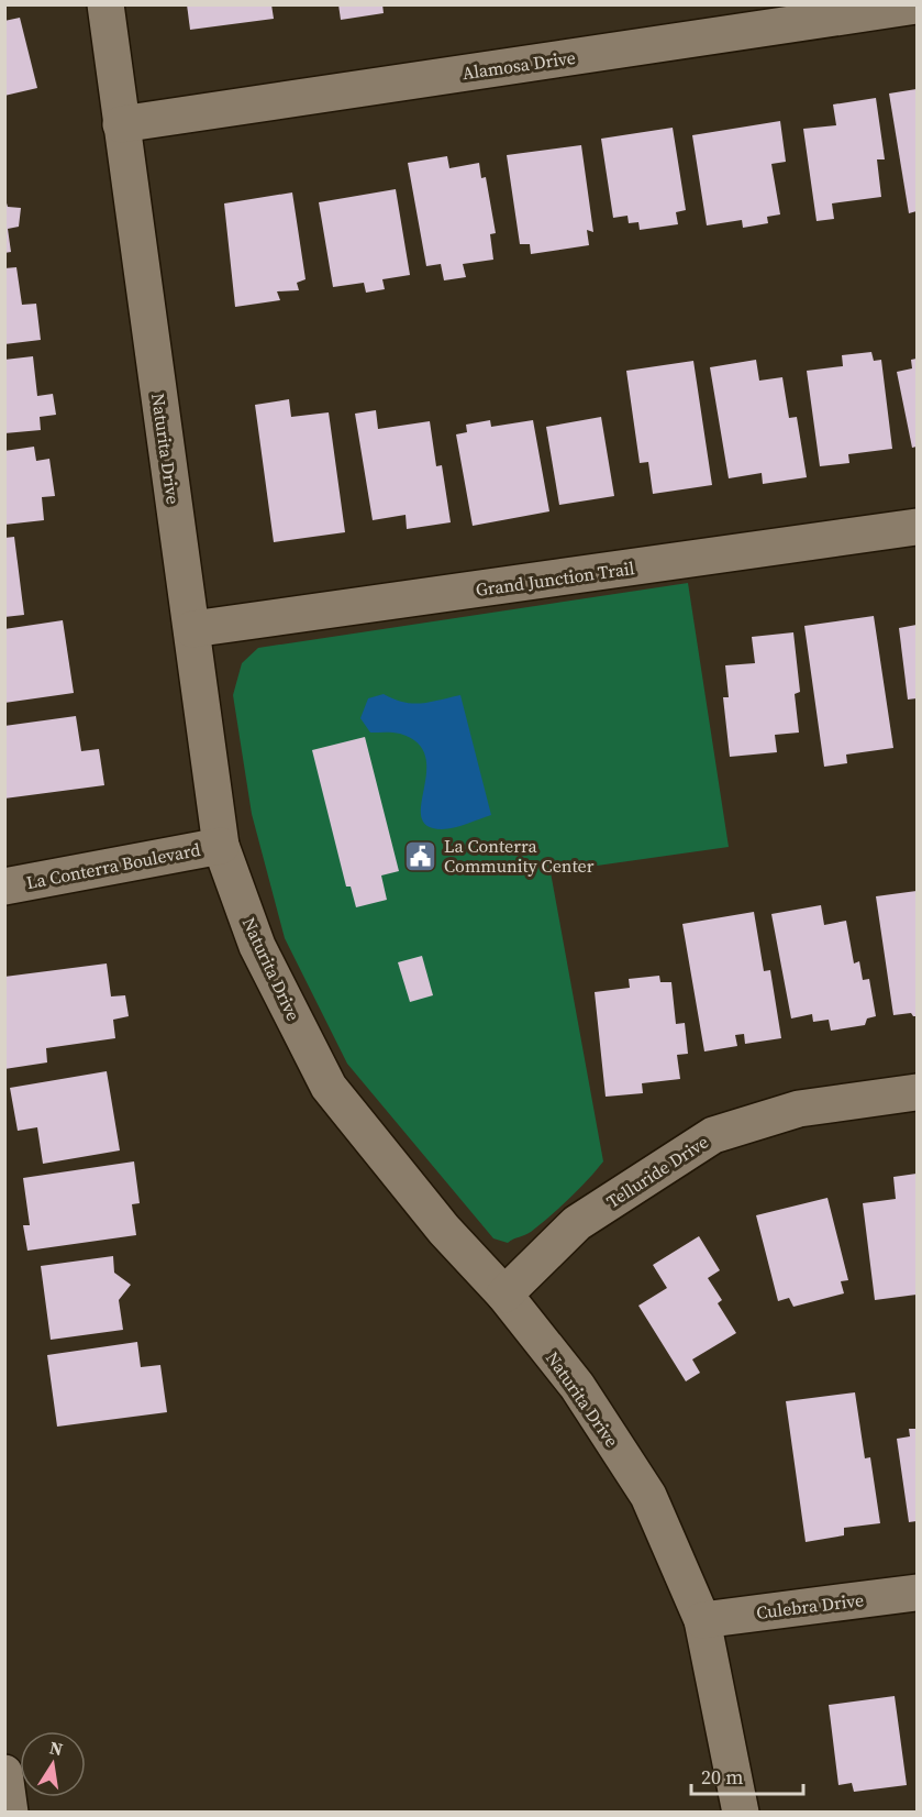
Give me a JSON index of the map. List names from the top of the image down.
{
  "streets": {
    "street": [
      "Alamosa Drive",
      "Naturita Drive",
      "Grand Junction Trail",
      "La Conterra Boulevard",
      "Telluride Drive",
      "Culebra Drive"
    ]
  },
  "crossings": [
    ["Alamosa Drive", "Naturita Drive"],
    ["Naturita Drive", "Grand Junction Trail"],
    ["Naturita Drive", "La Conterra Boulevard"],
    ["Naturita Drive", "Telluride Drive"],
    ["Naturita Drive", "Culebra Drive"]
  ],
  "places": {
    "public building": ["La Conterra Community Center"]
  },
  "scale_bar": "20 m",
  "north": "top"
}
